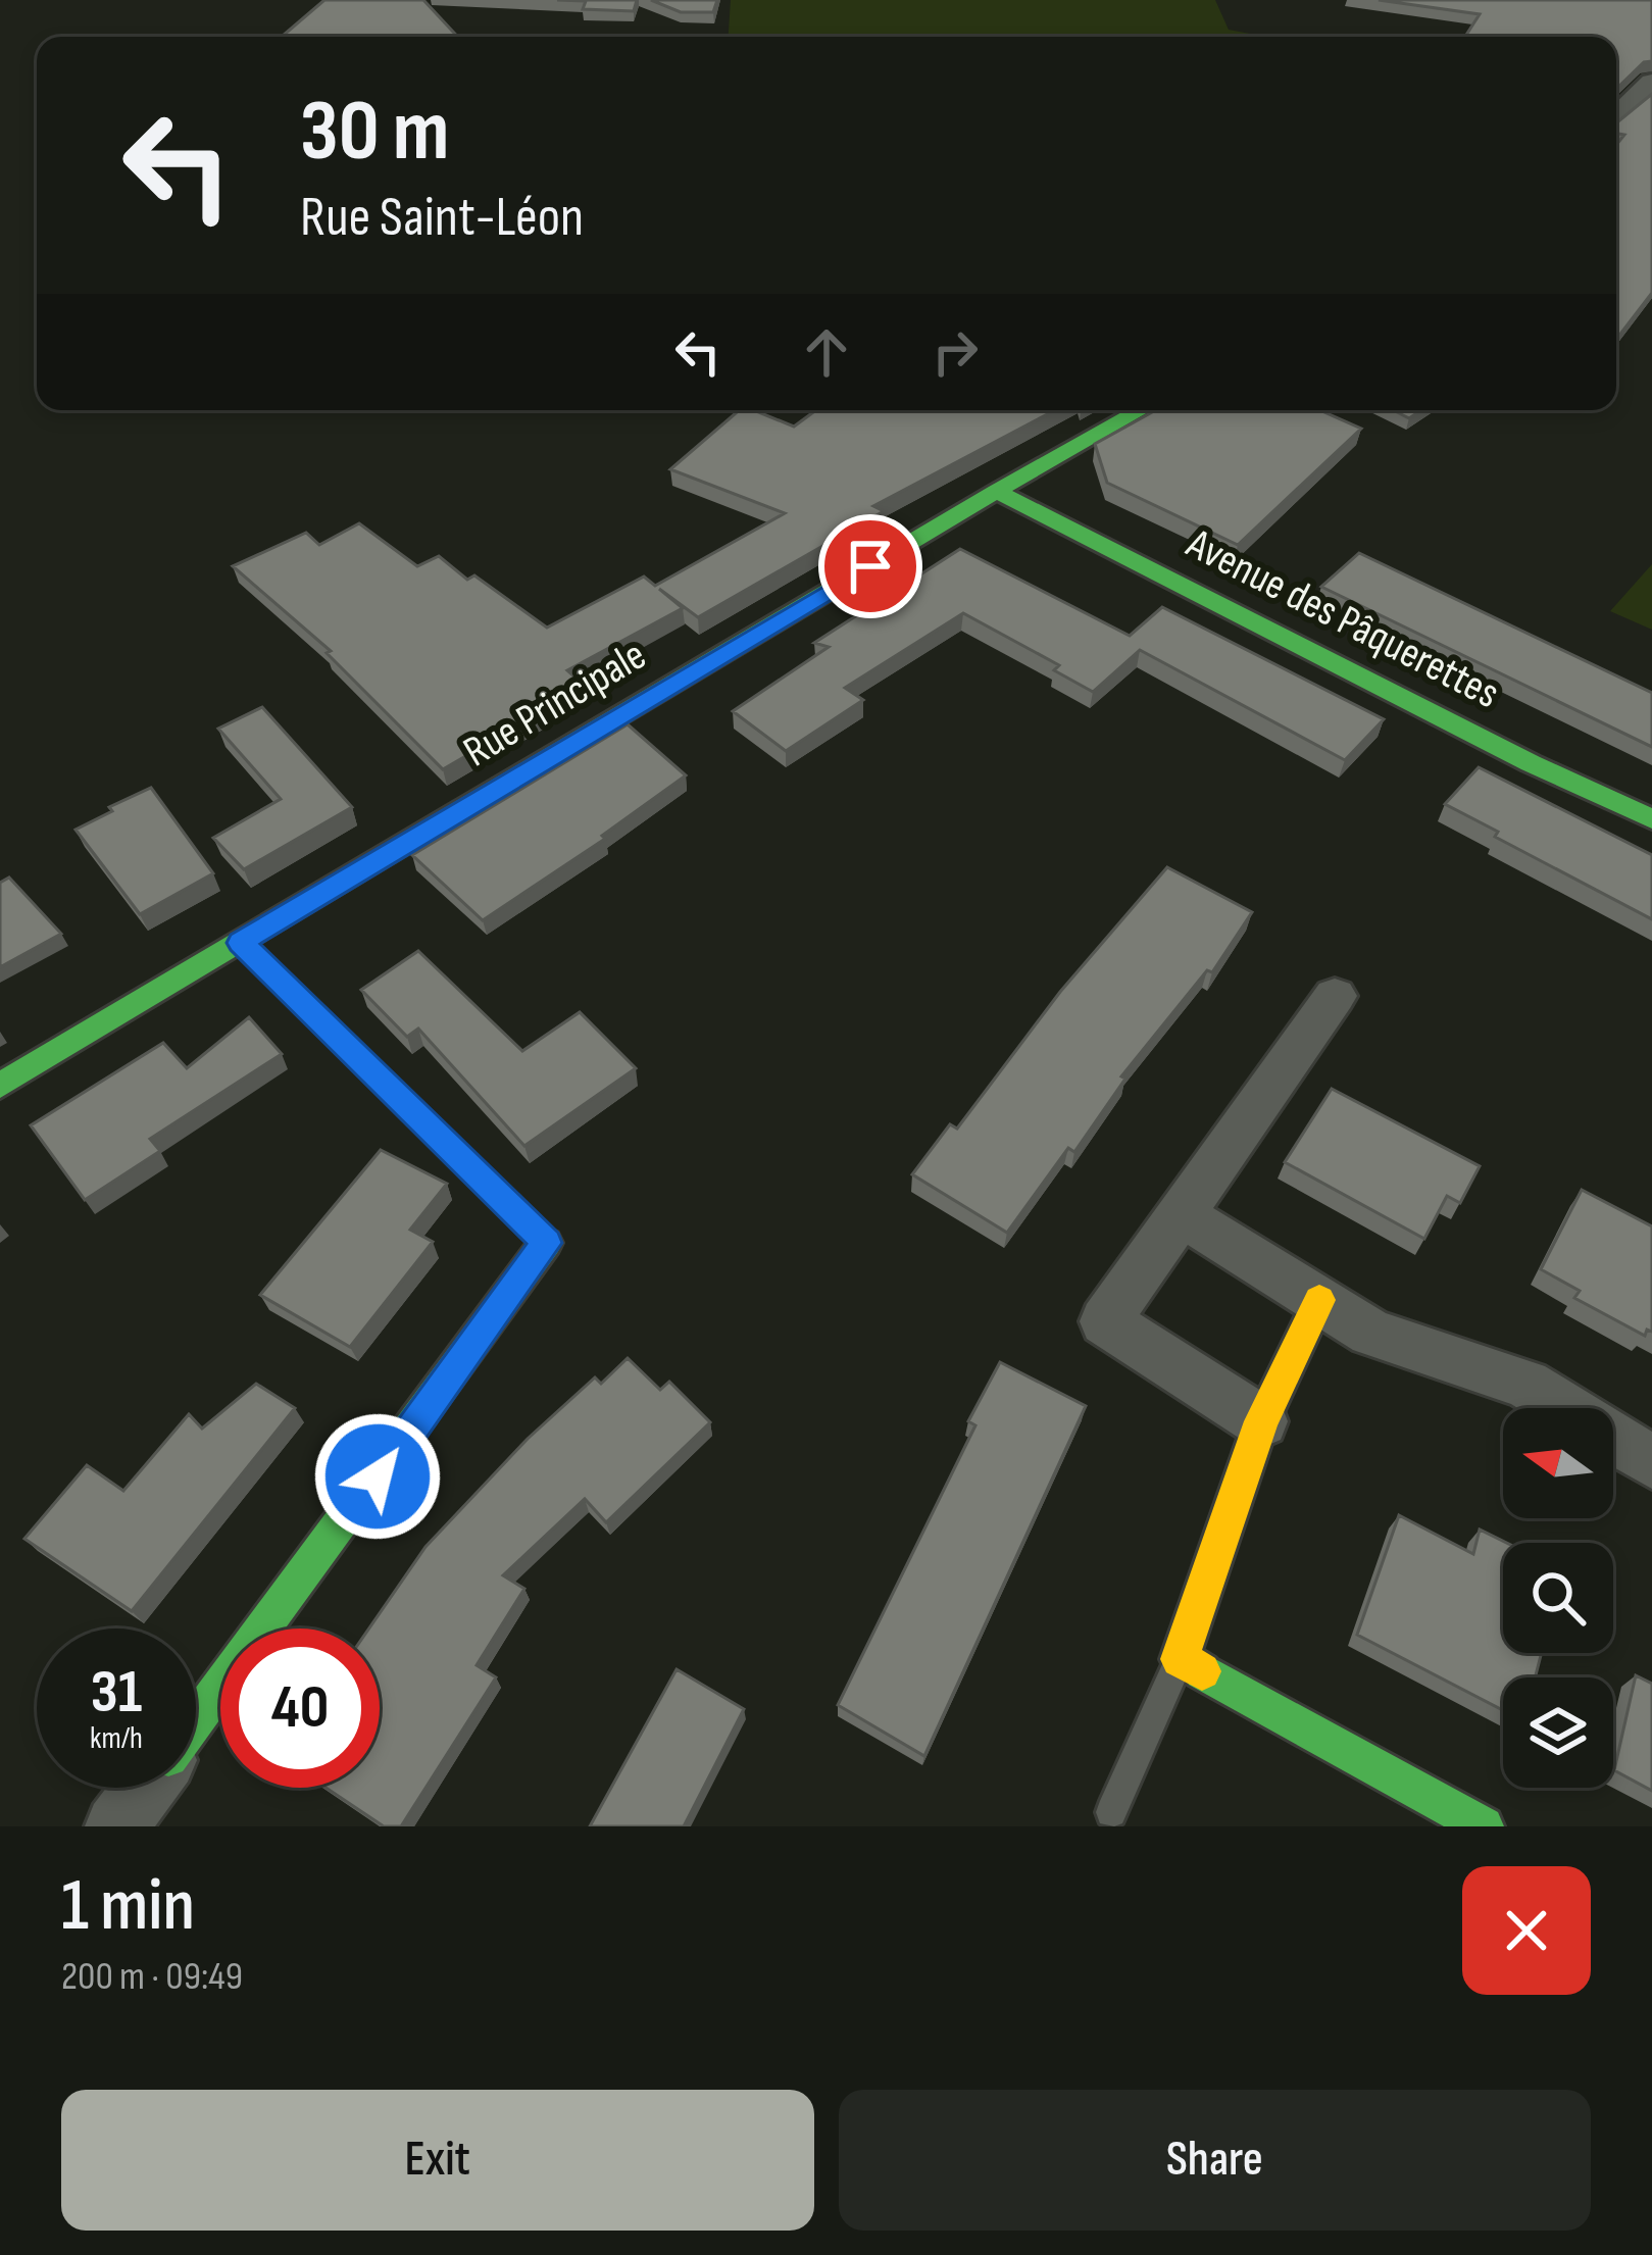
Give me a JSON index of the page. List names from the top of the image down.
{
  "streets": {
    "street": ["Avenue des Pâquerettes", "Rue Principale"]
  },
  "crossings": [
    ["Avenue des Pâquerettes", "Rue Principale"]
  ],
  "north": "left",
  "page": {
    "turn": ["30 m", "Rue Saint-Léon"],
    "speed": "31 km/h",
    "limit": "40",
    "heading": ["1 min", "200 m · 09:49"],
    "buttons": ["Exit", "Share"]
  }
}
